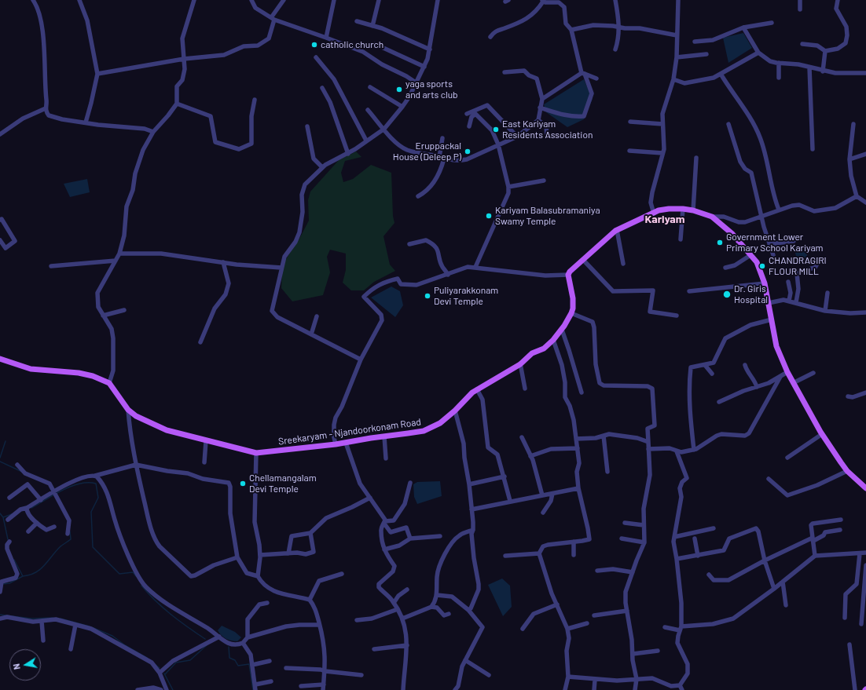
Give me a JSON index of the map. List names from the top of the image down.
{
  "streets": {
    "main road": ["Sreekaryam - Njandoorkonam Road"]
  },
  "districts": ["Kariyam"],
  "places": [
    "catholic church",
    "yaga sports and arts club",
    "East Kariyam Residents Association",
    "Eruppackal House (Deleep P)",
    "Kariyam Balasubramaniya Swamy Temple",
    "Government Lower Primary School Kariyam",
    "CHANDRAGIRI FLOUR MILL",
    "Dr. Giris Hospital",
    "Puliyarakkonam Devi Temple",
    "Chellamangalam Devi Temple"
  ],
  "north": "left"
}
